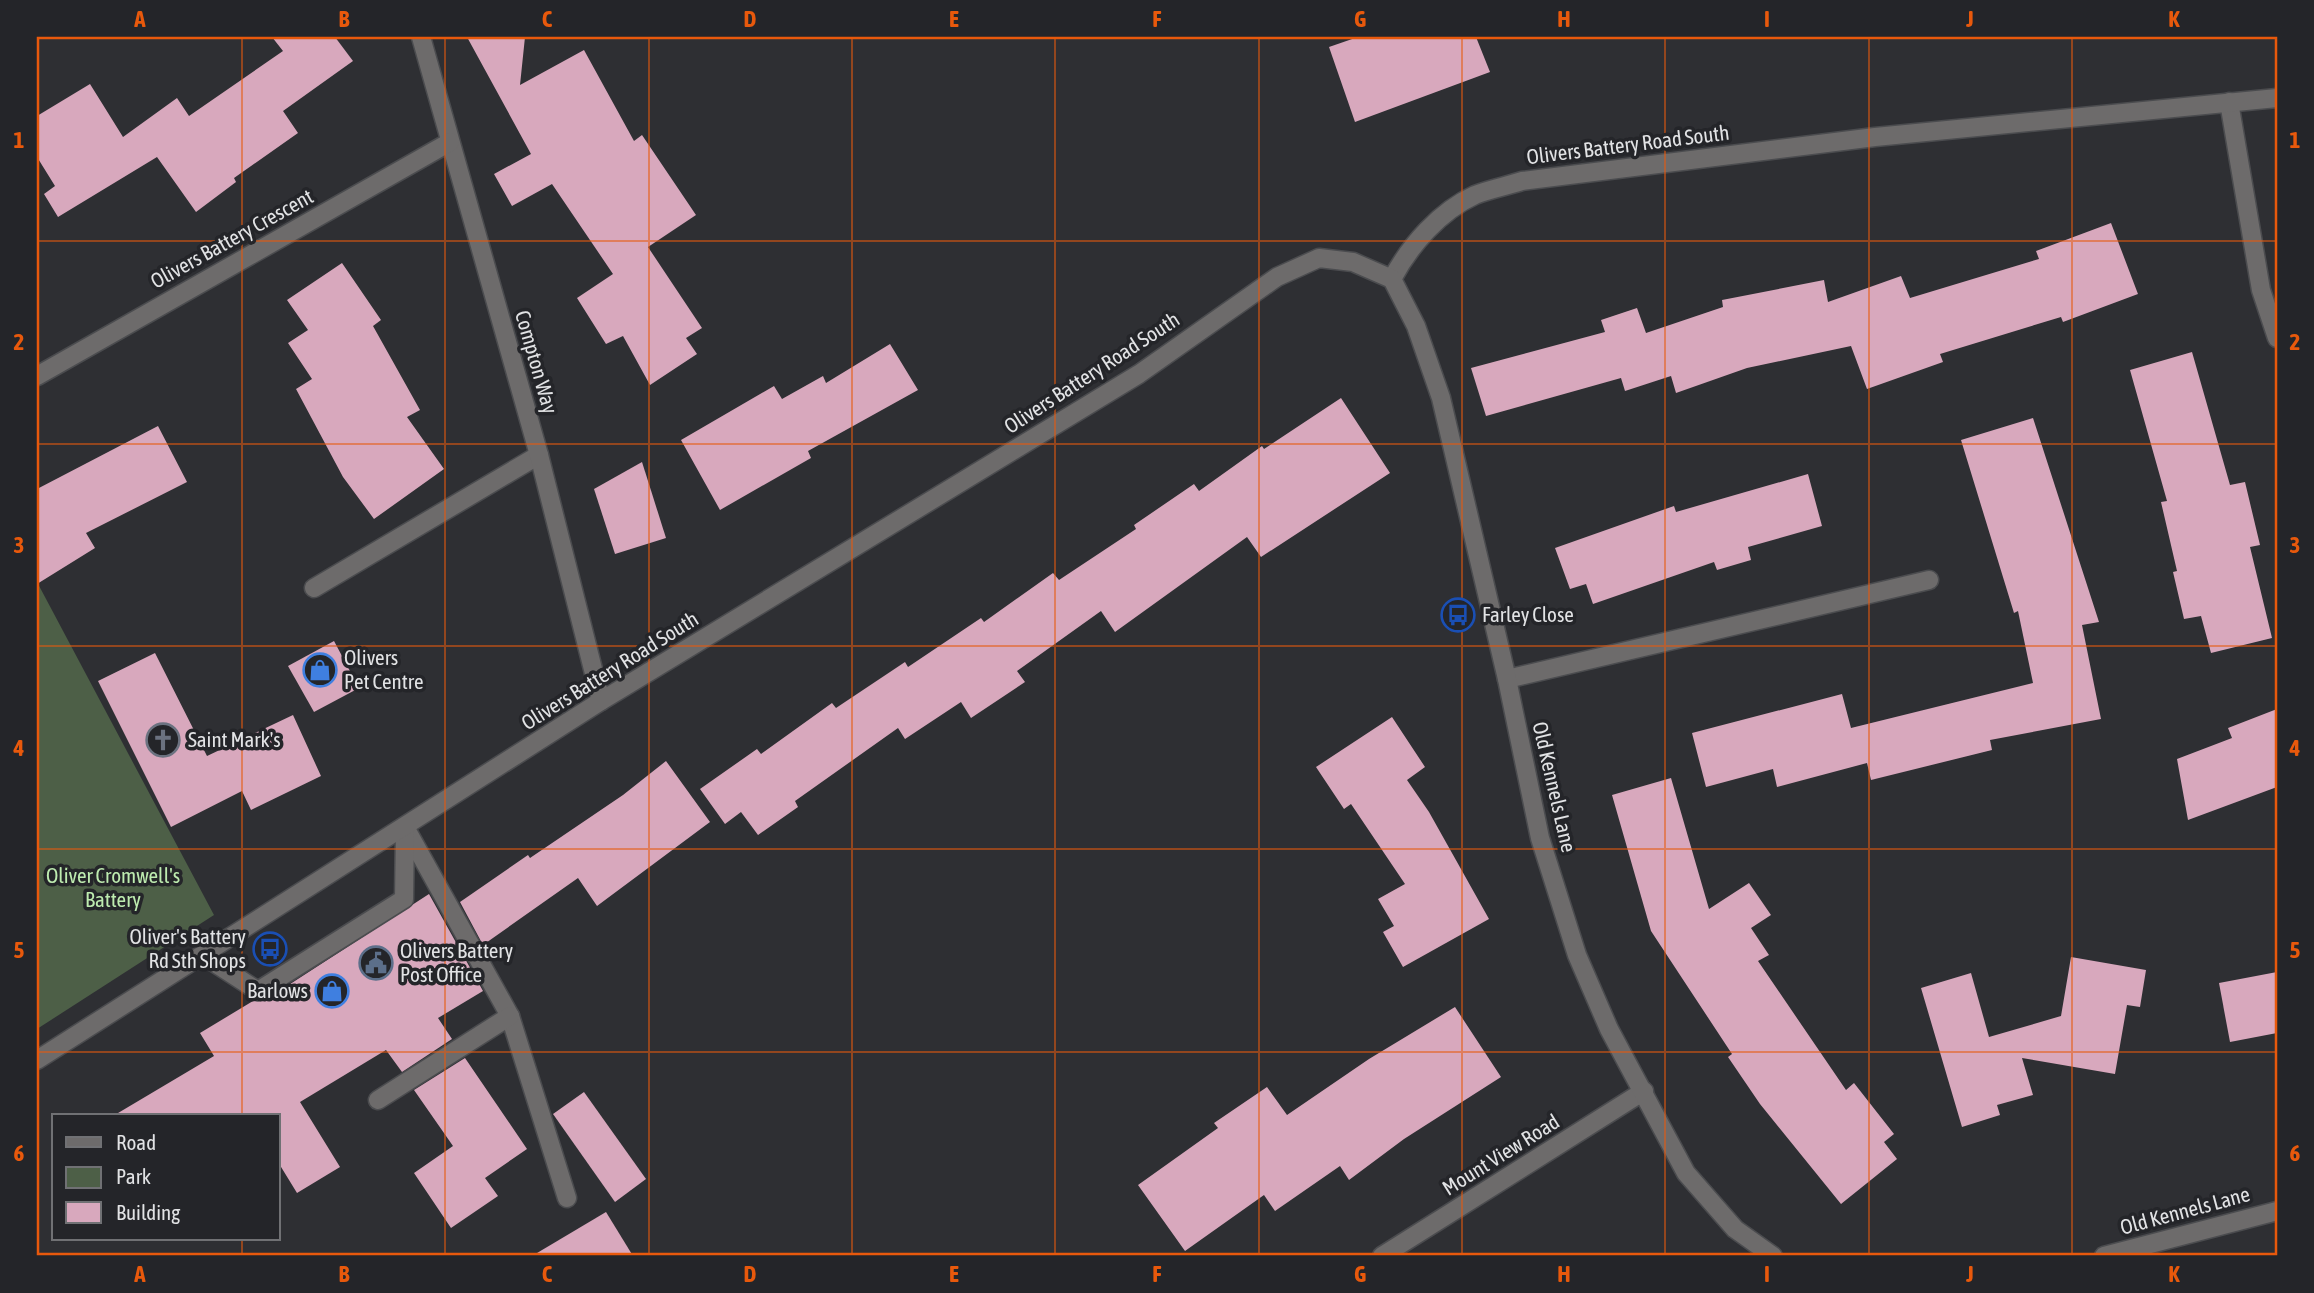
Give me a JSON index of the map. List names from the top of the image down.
{
  "streets": {
    "street": [
      "Olivers Battery Road South",
      "Olivers Battery Crescent",
      "Compton Way",
      "Old Kennels Lane",
      "Mount View Road"
    ]
  },
  "crossings": [
    ["Olivers Battery Road South", "Compton Way"],
    ["Olivers Battery Road South", "Old Kennels Lane"],
    ["Olivers Battery Crescent", "Compton Way"],
    ["Old Kennels Lane", "Mount View Road"]
  ],
  "parks": ["Oliver Cromwell's Battery"],
  "places": {
    "bus stop": ["Farley Close", "Oliver's Battery Rd Sth Shops"],
    "shop": ["Olivers Pet Centre", "Barlows"],
    "church": ["Saint Mark's"],
    "public building": ["Olivers Battery Post Office"]
  },
  "legend": ["Road", "Park", "Building"],
  "grid": {
    "columns": [
      "A",
      "B",
      "C",
      "D",
      "E",
      "F",
      "G",
      "H",
      "I",
      "J",
      "K"
    ],
    "rows": [
      "1",
      "2",
      "3",
      "4",
      "5",
      "6"
    ]
  }
}
